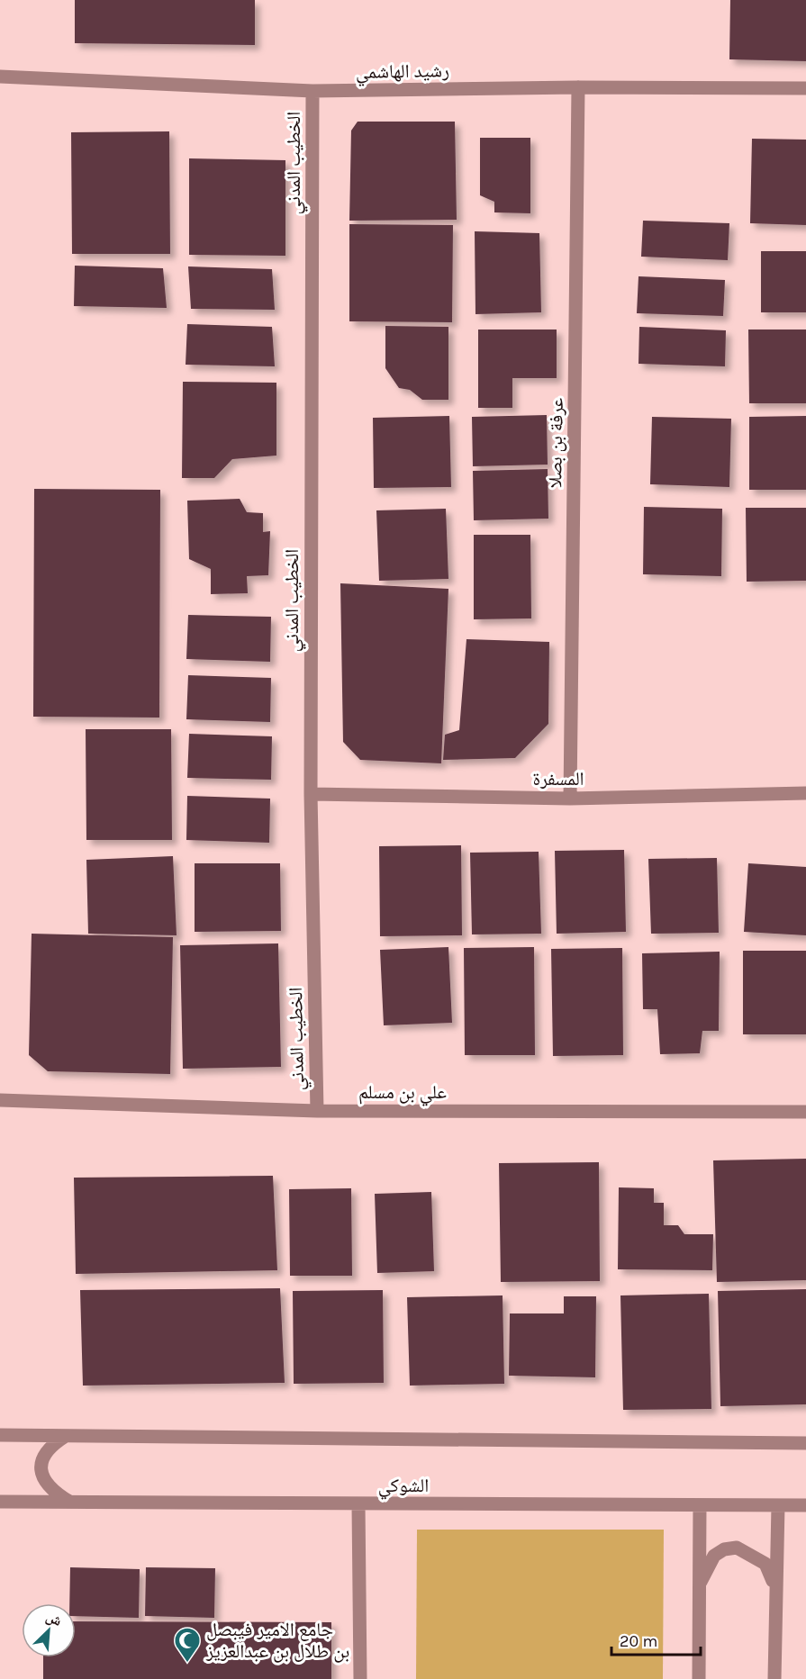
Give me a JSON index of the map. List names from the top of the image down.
{
  "streets": {
    "street": [
      "رشيد الهاشمي",
      "الخطيب المدني",
      "عرفة بن بصلا",
      "المسفرة",
      "علي بن مسلم",
      "الشوكي"
    ]
  },
  "crossings": [
    ["رشيد الهاشمي", "الخطيب المدني"],
    ["رشيد الهاشمي", "عرفة بن بصلا"],
    ["الخطيب المدني", "المسفرة"],
    ["الخطيب المدني", "علي بن مسلم"],
    ["عرفة بن بصلا", "المسفرة"]
  ],
  "places": {
    "mosque": ["جامع الامير فيبصل بن طلال بن عبدالعزيز"]
  },
  "scale_bar": "20 m",
  "north": "top right"
}
